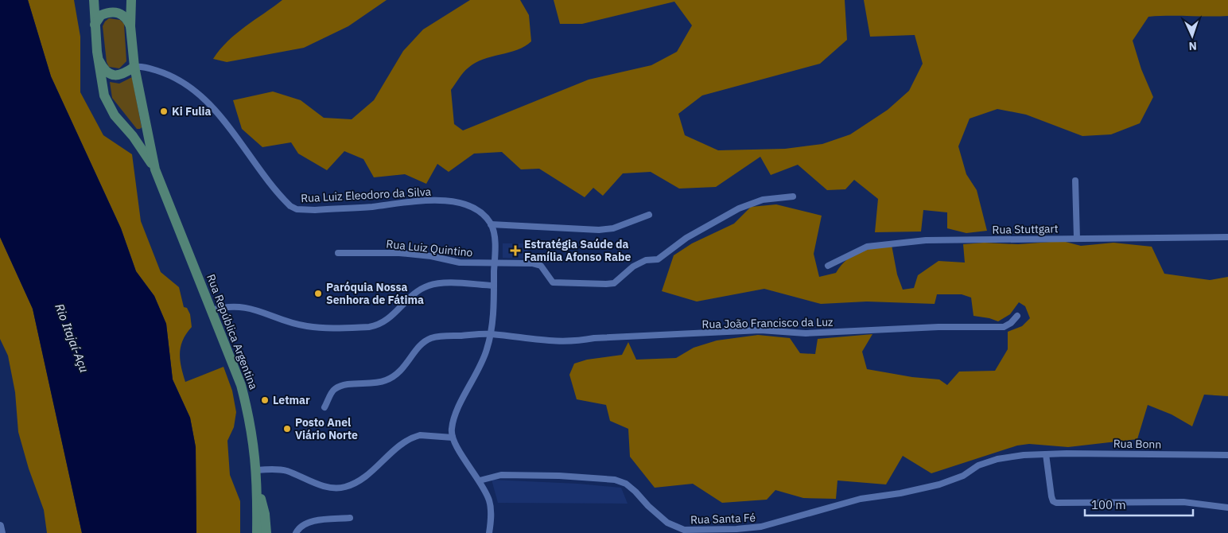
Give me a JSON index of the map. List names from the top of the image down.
{
  "streets": {
    "main road": ["Rua República Argentina"],
    "street": [
      "Rua Luiz Eleodoro da Silva",
      "Rua Stuttgart",
      "Rua Luiz Quintino",
      "Rua João Francisco da Luz",
      "Rua Bonn",
      "Rua Santa Fé"
    ]
  },
  "crossings": [
    ["Rua Luiz Eleodoro da Silva", "Rua República Argentina"],
    ["Rua Bonn", "Rua Santa Fé"]
  ],
  "water": ["Rio Itajaí-Açu"],
  "places": {
    "other": [
      "Ki Fulia",
      "Paróquia Nossa Senhora de Fátima",
      "Letmar",
      "Posto Anel Viário Norte"
    ],
    "health": ["Estratégia Saúde da Família Afonso Rabe"]
  },
  "scale_bar": "100 m",
  "north": "bottom"
}
